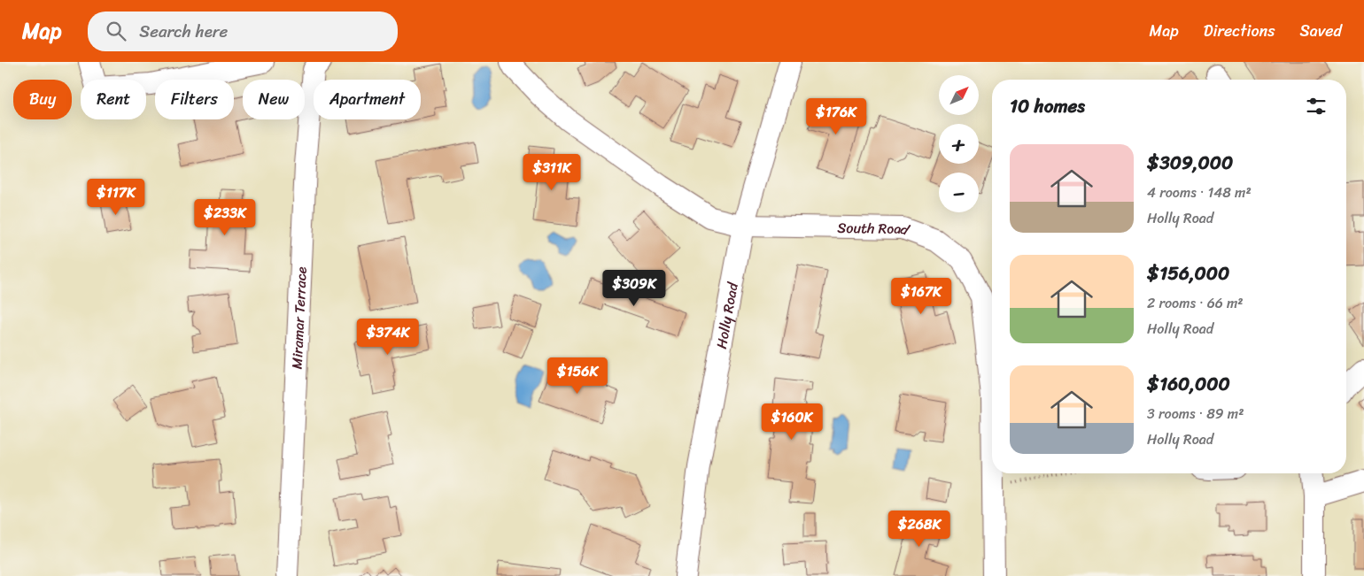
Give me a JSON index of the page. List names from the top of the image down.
{
  "streets": {
    "street": ["South Road", "Holly Road", "Miramar Terrace"]
  },
  "crossings": [
    ["South Road", "Holly Road"]
  ],
  "north": "top right",
  "page": {
    "header": "Map",
    "search": "Search here",
    "nav": ["Map", "Directions", "Saved"],
    "map_buttons": ["+", "−"],
    "chip": [
      "Buy",
      "Rent",
      "Filters",
      "New",
      "Apartment"
    ],
    "heading": "10 homes",
    "price": [
      "$176K",
      "$311K",
      "$117K",
      "$233K",
      "$309K",
      "$167K",
      "$374K",
      "$156K",
      "$160K",
      "$268K"
    ],
    "list": [
      {
        "name": "$309,000",
        "note": "4 rooms · 148 m² · Holly Road"
      },
      {
        "name": "$156,000",
        "note": "2 rooms · 66 m² · Holly Road"
      },
      {
        "name": "$160,000",
        "note": "3 rooms · 89 m² · Holly Road"
      }
    ]
  }
}
